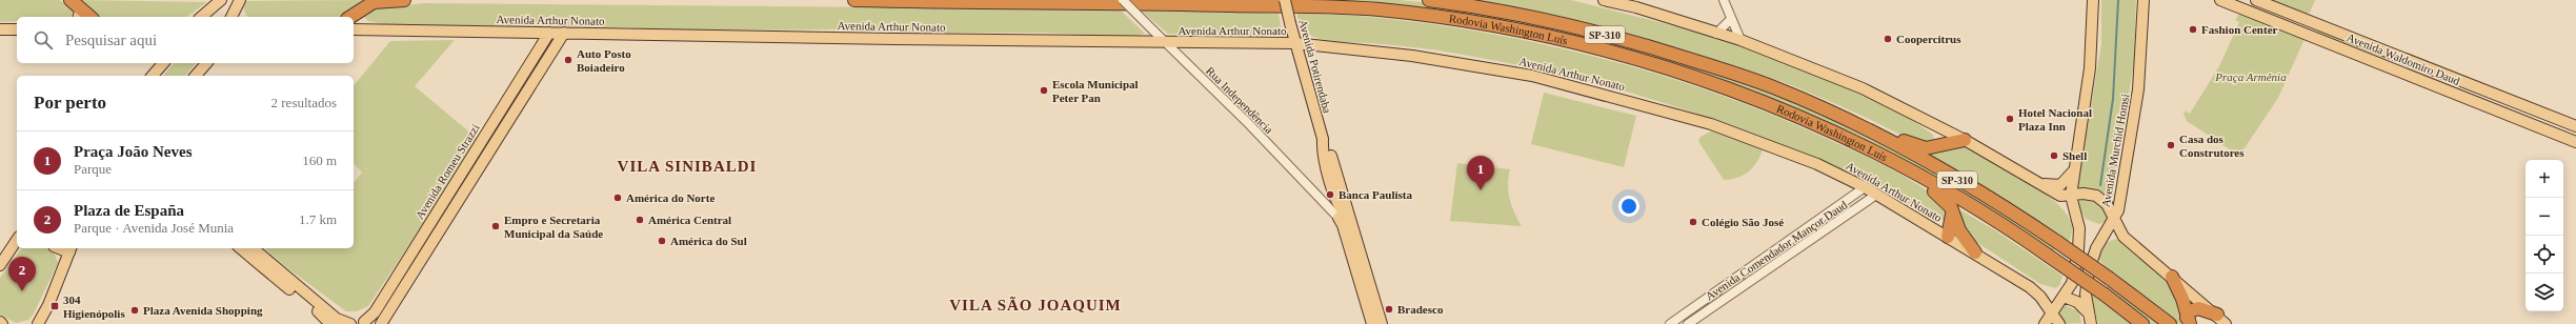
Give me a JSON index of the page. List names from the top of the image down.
{
  "streets": {
    "highway": ["Rodovia Washington Luís", "SP-310"],
    "main road": [
      "Avenida Arthur Nonato",
      "Avenida Waldomiro Daud",
      "Avenida Potirendaba",
      "Avenida Murchid Homsi",
      "Avenida Romeu Strazzi"
    ],
    "street": ["Rua Independência", "Avenida Comendador Mançor Daud"]
  },
  "crossings": [
    ["Avenida Arthur Nonato", "Avenida Potirendaba"],
    ["Avenida Arthur Nonato", "Rua Independência"],
    ["Avenida Arthur Nonato", "Avenida Romeu Strazzi"],
    ["Avenida Arthur Nonato", "Avenida Comendador Mançor Daud"],
    ["Avenida Potirendaba", "Rua Independência"]
  ],
  "districts": ["VILA SINIBALDI", "VILA SÃO JOAQUIM"],
  "parks": ["Praça Armênia"],
  "places": {
    "other": [
      "Fashion Center",
      "Coopercitrus",
      "Auto Posto Boiadeiro",
      "Escola Municipal Peter Pan",
      "Hotel Nacional Plaza Inn",
      "Casa dos Construtores",
      "Shell",
      "Banca Paulista",
      "América do Norte",
      "América Central",
      "Colégio São José",
      "Empro e Secretaria Municipal da Saúde",
      "América do Sul",
      "Bradesco",
      "Plaza Avenida Shopping"
    ],
    "transit": ["304 Higienópolis"]
  },
  "page": {
    "search": "Pesquisar aqui",
    "heading": ["Por perto", "2 resultados"],
    "list": [
      {
        "mark": "1",
        "name": "Praça João Neves",
        "note": "Parque",
        "value": "160 m"
      },
      {
        "mark": "2",
        "name": "Plaza de España",
        "note": "Parque · Avenida José Munia",
        "value": "1.7 km"
      }
    ],
    "pins": ["1", "2"],
    "map_buttons": ["+", "−"]
  }
}
